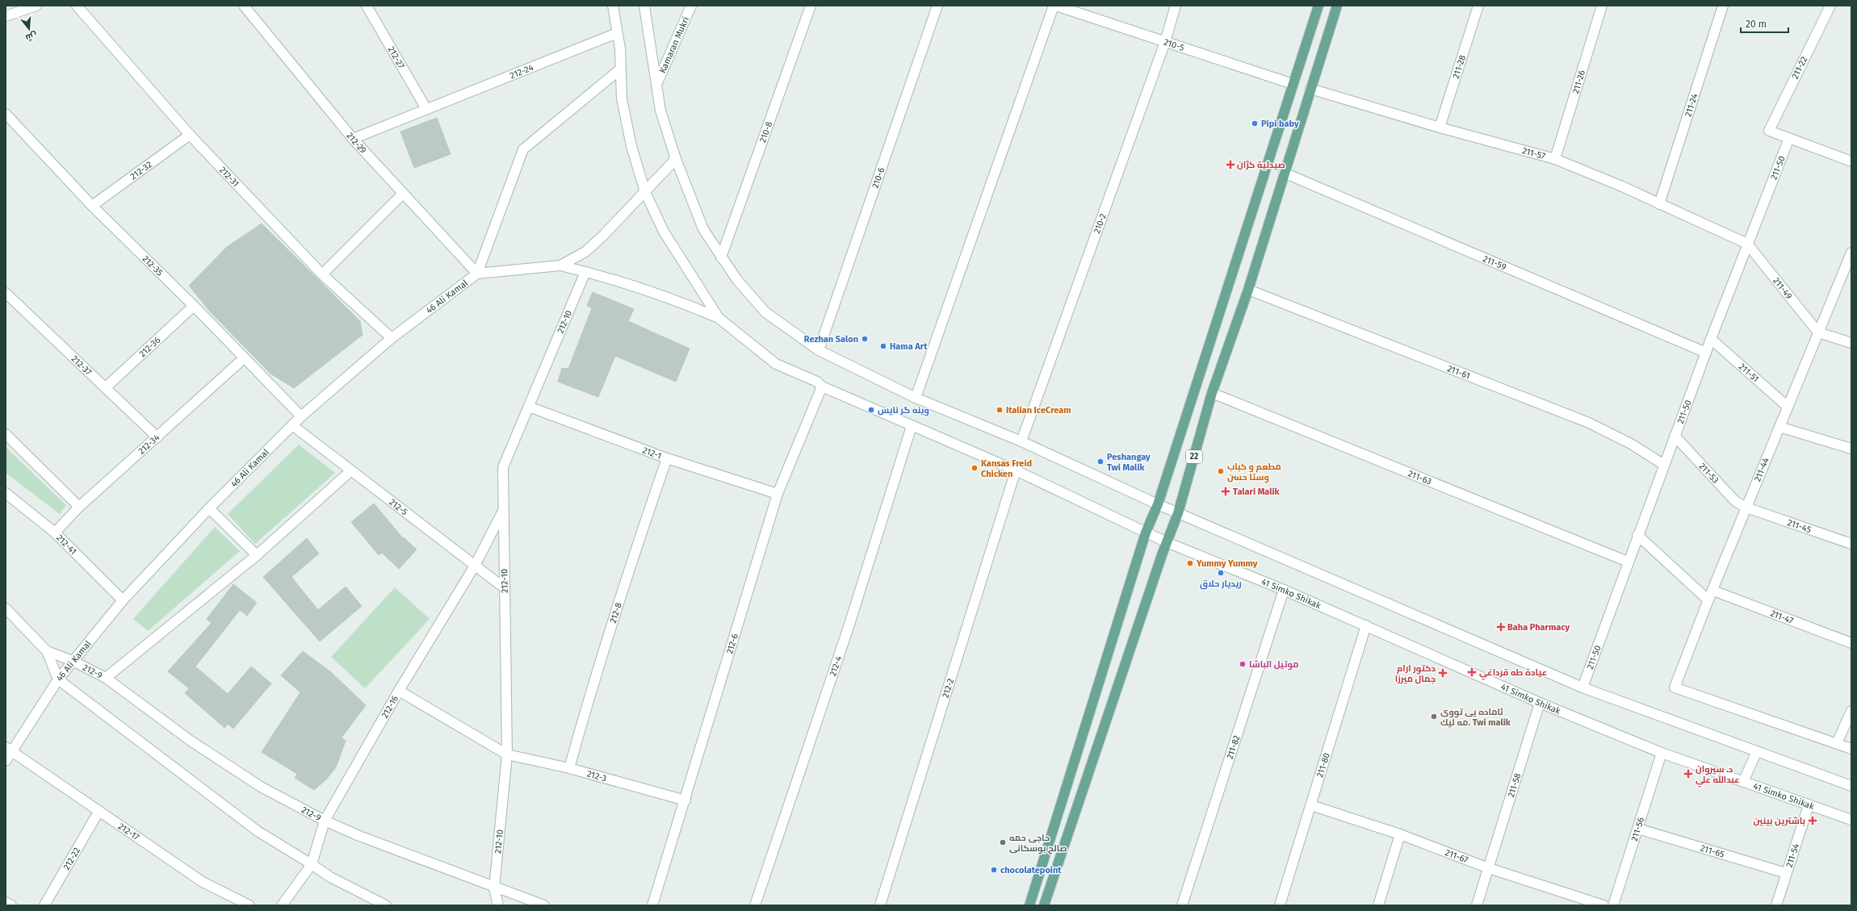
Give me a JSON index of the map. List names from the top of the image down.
{
  "streets": {
    "main road": ["22"],
    "street": [
      "Kamaran Mukri",
      "210-5",
      "212-27",
      "211-28",
      "211-22",
      "212-24",
      "211-26",
      "211-24",
      "210-8",
      "212-29",
      "211-57",
      "211-50",
      "212-32",
      "212-31",
      "210-6",
      "210-2",
      "211-59",
      "212-35",
      "211-49",
      "46 Ali Kamal",
      "212-10",
      "212-36",
      "212-37",
      "211-61",
      "211-51",
      "212-34",
      "212-1",
      "211-44",
      "211-53",
      "211-63",
      "212-5",
      "211-45",
      "212-41",
      "41 Simko Shikak",
      "212-8",
      "211-47",
      "212-6",
      "212-4",
      "212-9",
      "212-2",
      "212-16",
      "211-82",
      "211-80",
      "212-3",
      "211-58",
      "211-56",
      "212-17",
      "211-65",
      "211-54",
      "211-67",
      "212-22"
    ]
  },
  "crossings": [
    ["210-5", "210-2"],
    ["210-5", "22"],
    ["212-27", "212-24"],
    ["211-28", "211-57"],
    ["211-22", "211-50"],
    ["212-24", "212-29"],
    ["211-26", "211-57"],
    ["211-24", "211-57"],
    ["212-29", "46 Ali Kamal"],
    ["211-57", "211-50"],
    ["211-57", "211-49"],
    ["211-57", "22"],
    ["211-50", "211-59"],
    ["211-50", "211-49"],
    ["211-50", "211-61"],
    ["211-50", "211-51"],
    ["211-50", "211-53"],
    ["211-50", "211-63"],
    ["212-32", "212-31"],
    ["212-32", "212-35"],
    ["212-31", "46 Ali Kamal"],
    ["211-59", "22"],
    ["212-35", "46 Ali Kamal"],
    ["212-35", "212-36"],
    ["212-35", "212-34"],
    ["211-49", "211-44"],
    ["46 Ali Kamal", "212-10"],
    ["46 Ali Kamal", "212-5"],
    ["46 Ali Kamal", "212-41"],
    ["46 Ali Kamal", "41 Simko Shikak"],
    ["46 Ali Kamal", "212-9"],
    ["46 Ali Kamal", "212-17"],
    ["212-10", "212-1"],
    ["212-10", "212-5"],
    ["212-10", "212-9"],
    ["212-10", "212-16"],
    ["212-10", "212-3"],
    ["212-36", "212-37"],
    ["212-37", "212-34"],
    ["211-61", "22"],
    ["211-51", "211-44"],
    ["212-34", "212-41"],
    ["212-1", "212-8"],
    ["212-1", "212-6"],
    ["22", "211-63"],
    ["22", "41 Simko Shikak"],
    ["211-44", "211-53"],
    ["211-44", "211-45"],
    ["211-44", "211-47"],
    ["211-53", "211-45"],
    ["212-5", "212-16"],
    ["41 Simko Shikak", "212-6"],
    ["41 Simko Shikak", "212-4"],
    ["41 Simko Shikak", "212-2"],
    ["41 Simko Shikak", "211-82"],
    ["41 Simko Shikak", "211-80"],
    ["41 Simko Shikak", "211-58"],
    ["41 Simko Shikak", "211-56"],
    ["41 Simko Shikak", "211-54"],
    ["212-8", "212-3"],
    ["212-6", "212-3"],
    ["212-9", "212-16"],
    ["211-80", "211-67"],
    ["211-58", "211-67"],
    ["211-56", "211-65"],
    ["212-17", "212-22"],
    ["211-65", "211-54"]
  ],
  "places": {
    "other": [
      "Pipi baby",
      "Rezhan Salon",
      "Hama Art",
      "وینه گر نایس",
      "Italian IceCream",
      "Peshangay Twi Malik",
      "Kansas Freid Chicken",
      "مطعم و کباب وستا حسن",
      "Yummy Yummy",
      "ریدیار حلاق",
      "موتيل الباشا",
      "ئاماده يى تووى مه ليك. Twi malik",
      "حاجی حمه صالح بوسکانی",
      "chocolatepoint"
    ],
    "health": [
      "صيدلية كژان",
      "Talari Malik",
      "Baha Pharmacy",
      "عيادة طه قرداغي",
      "دكتور ارام جمال ميرزا",
      "د. سيروان عبدالله علي",
      "باشترين بينين"
    ]
  },
  "scale_bar": "20 m",
  "north": "bottom"
}
